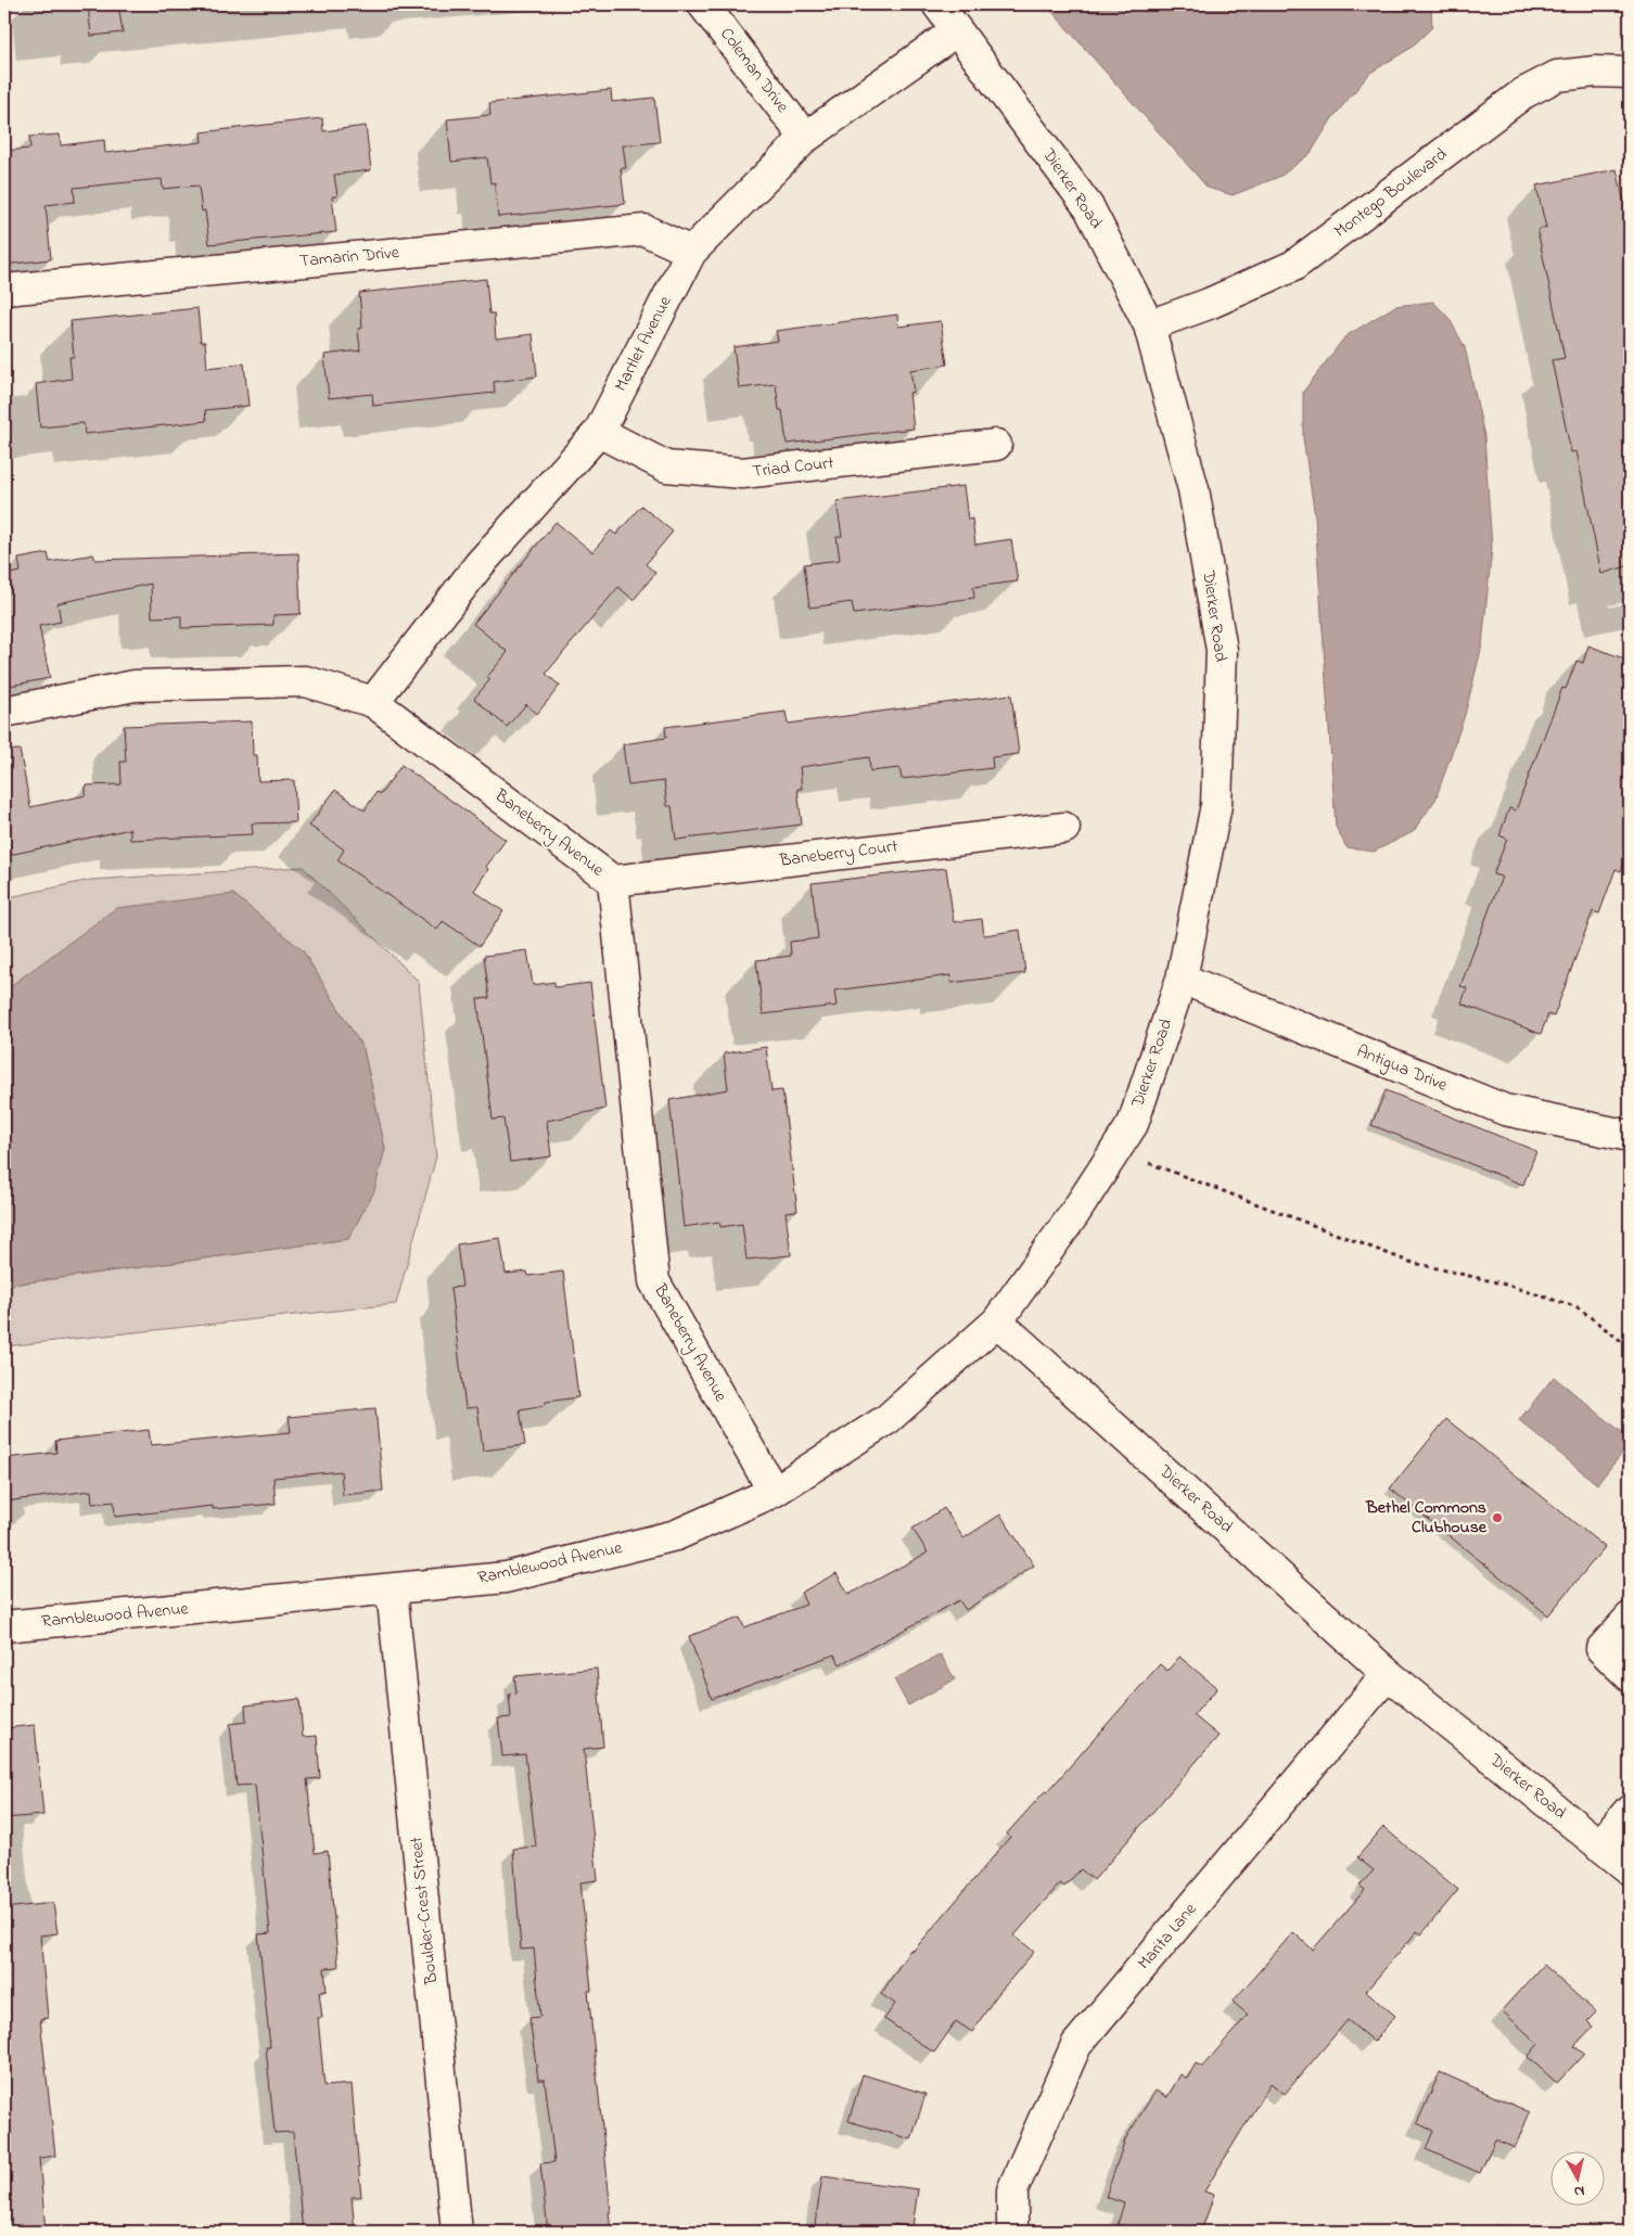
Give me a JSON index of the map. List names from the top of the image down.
{
  "streets": {
    "street": [
      "Coleman Drive",
      "Dierker Road",
      "Montego Boulevard",
      "Tamarin Drive",
      "Martlet Avenue",
      "Triad Court",
      "Baneberry Avenue",
      "Baneberry Court",
      "Antigua Drive",
      "Ramblewood Avenue",
      "Boulder-Crest Street",
      "Marita Lane"
    ]
  },
  "crossings": [
    ["Coleman Drive", "Martlet Avenue"],
    ["Dierker Road", "Montego Boulevard"],
    ["Dierker Road", "Martlet Avenue"],
    ["Dierker Road", "Antigua Drive"],
    ["Dierker Road", "Ramblewood Avenue"],
    ["Dierker Road", "Marita Lane"],
    ["Tamarin Drive", "Martlet Avenue"],
    ["Martlet Avenue", "Triad Court"],
    ["Martlet Avenue", "Baneberry Avenue"],
    ["Baneberry Avenue", "Baneberry Court"],
    ["Baneberry Avenue", "Ramblewood Avenue"],
    ["Ramblewood Avenue", "Boulder-Crest Street"]
  ],
  "places": ["Bethel Commons Clubhouse"],
  "north": "bottom"
}
